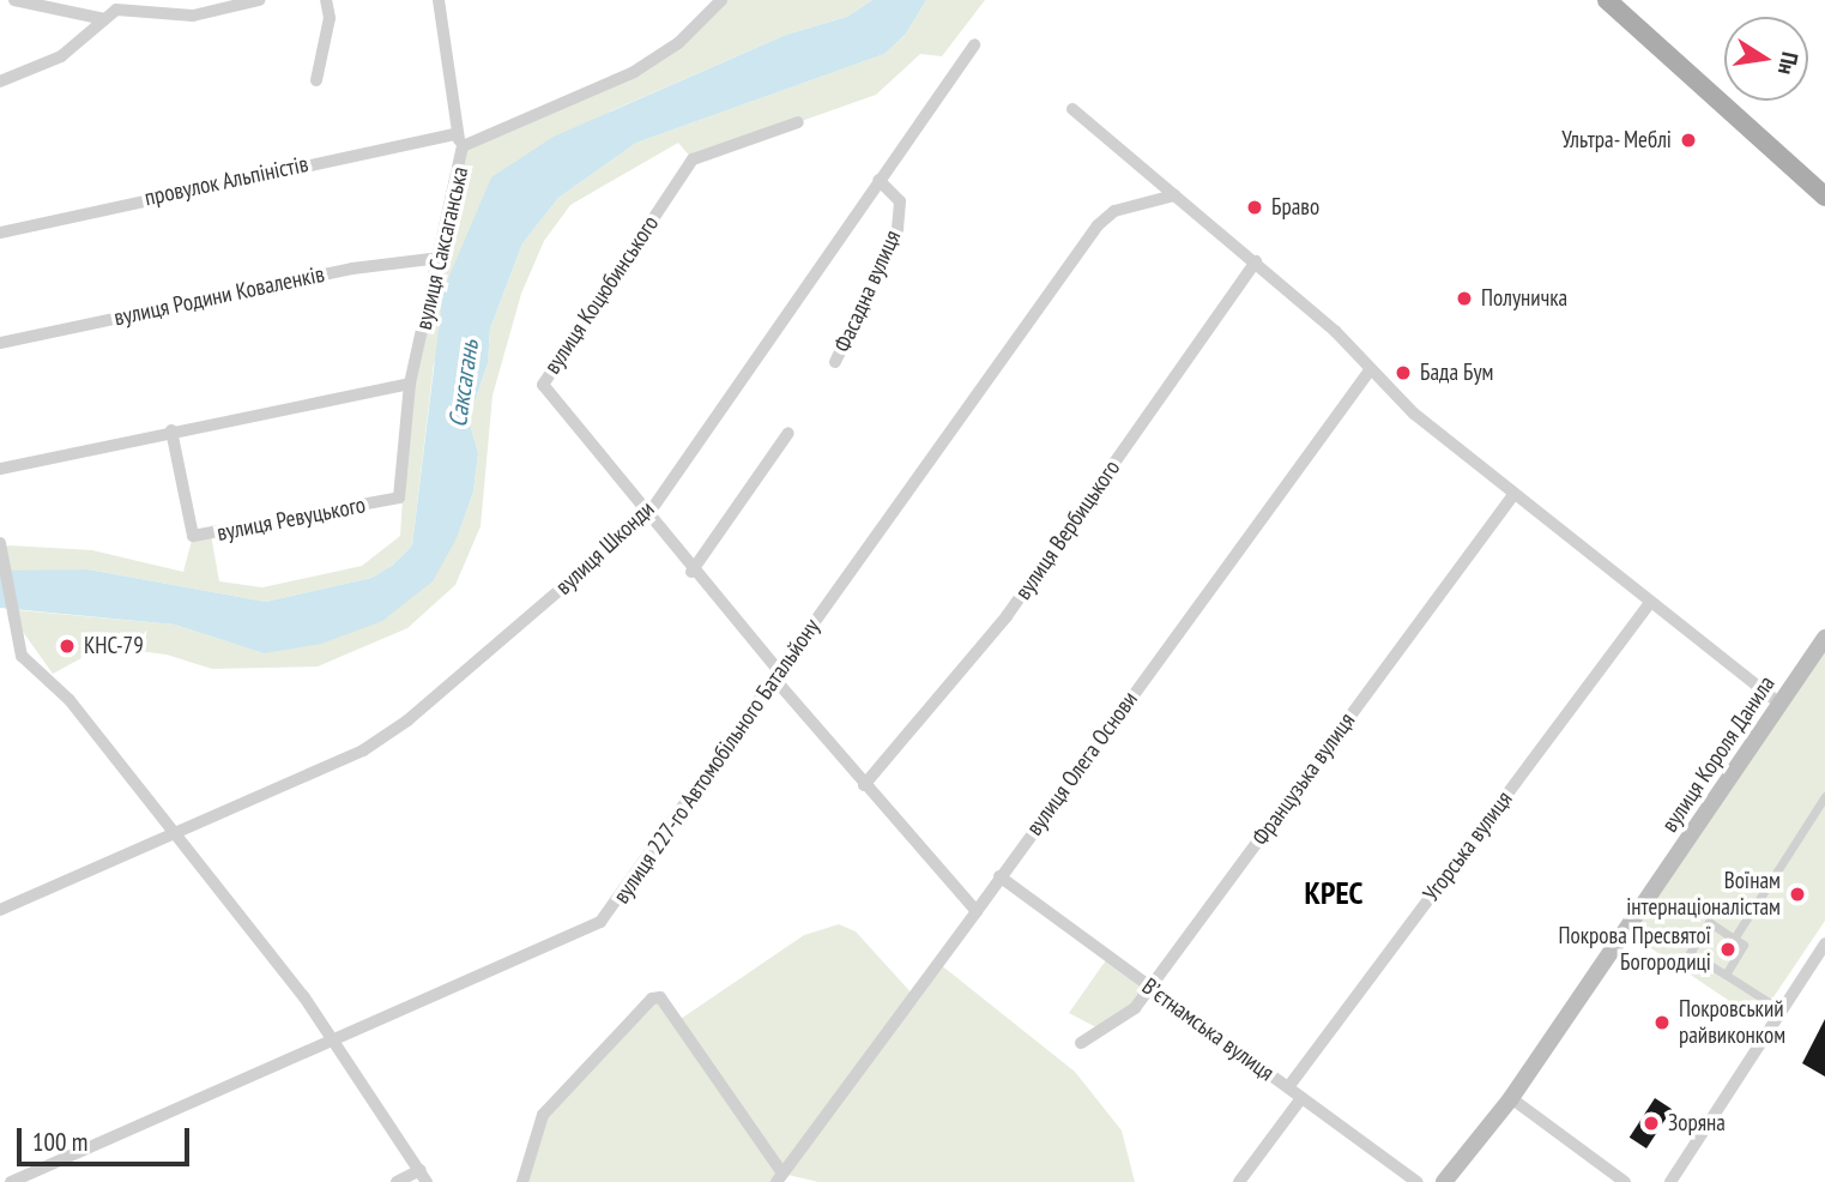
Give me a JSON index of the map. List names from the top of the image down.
{
  "streets": {
    "main road": ["вулиця Короля Данила"],
    "street": [
      "провулок Альпіністів",
      "вулиця Саксаганська",
      "Фасадна вулиця",
      "вулиця Коцюбинського",
      "вулиця Родини Коваленків",
      "вулиця Ревуцького",
      "вулиця Вербицького",
      "вулиця Шконди",
      "вулиця 227-го Автомобільного Батальйону",
      "вулиця Олега Основи",
      "Французька вулиця",
      "Угорська вулиця",
      "Вʼєтнамська вулиця"
    ]
  },
  "crossings": [
    ["вулиця Саксаганська", "вулиця Родини Коваленків"],
    ["вулиця Саксаганська", "вулиця Ревуцького"],
    ["Фасадна вулиця", "вулиця Шконди"],
    ["вулиця Коцюбинського", "вулиця Шконди"],
    ["вулиця Коцюбинського", "вулиця 227-го Автомобільного Батальйону"],
    ["вулиця Олега Основи", "Вʼєтнамська вулиця"],
    ["Французька вулиця", "Вʼєтнамська вулиця"],
    ["Угорська вулиця", "Вʼєтнамська вулиця"]
  ],
  "districts": ["КРЕС"],
  "water": ["Саксагань"],
  "places": [
    "Ультра- Меблі",
    "Браво",
    "Полуничка",
    "Бада Бум",
    "КНС-79",
    "Воїнам інтернаціоналістам",
    "Покрова Пресвятої Богородиці",
    "Покровський райвиконком",
    "Зоряна"
  ],
  "scale_bar": "100 m",
  "north": "right"
}
